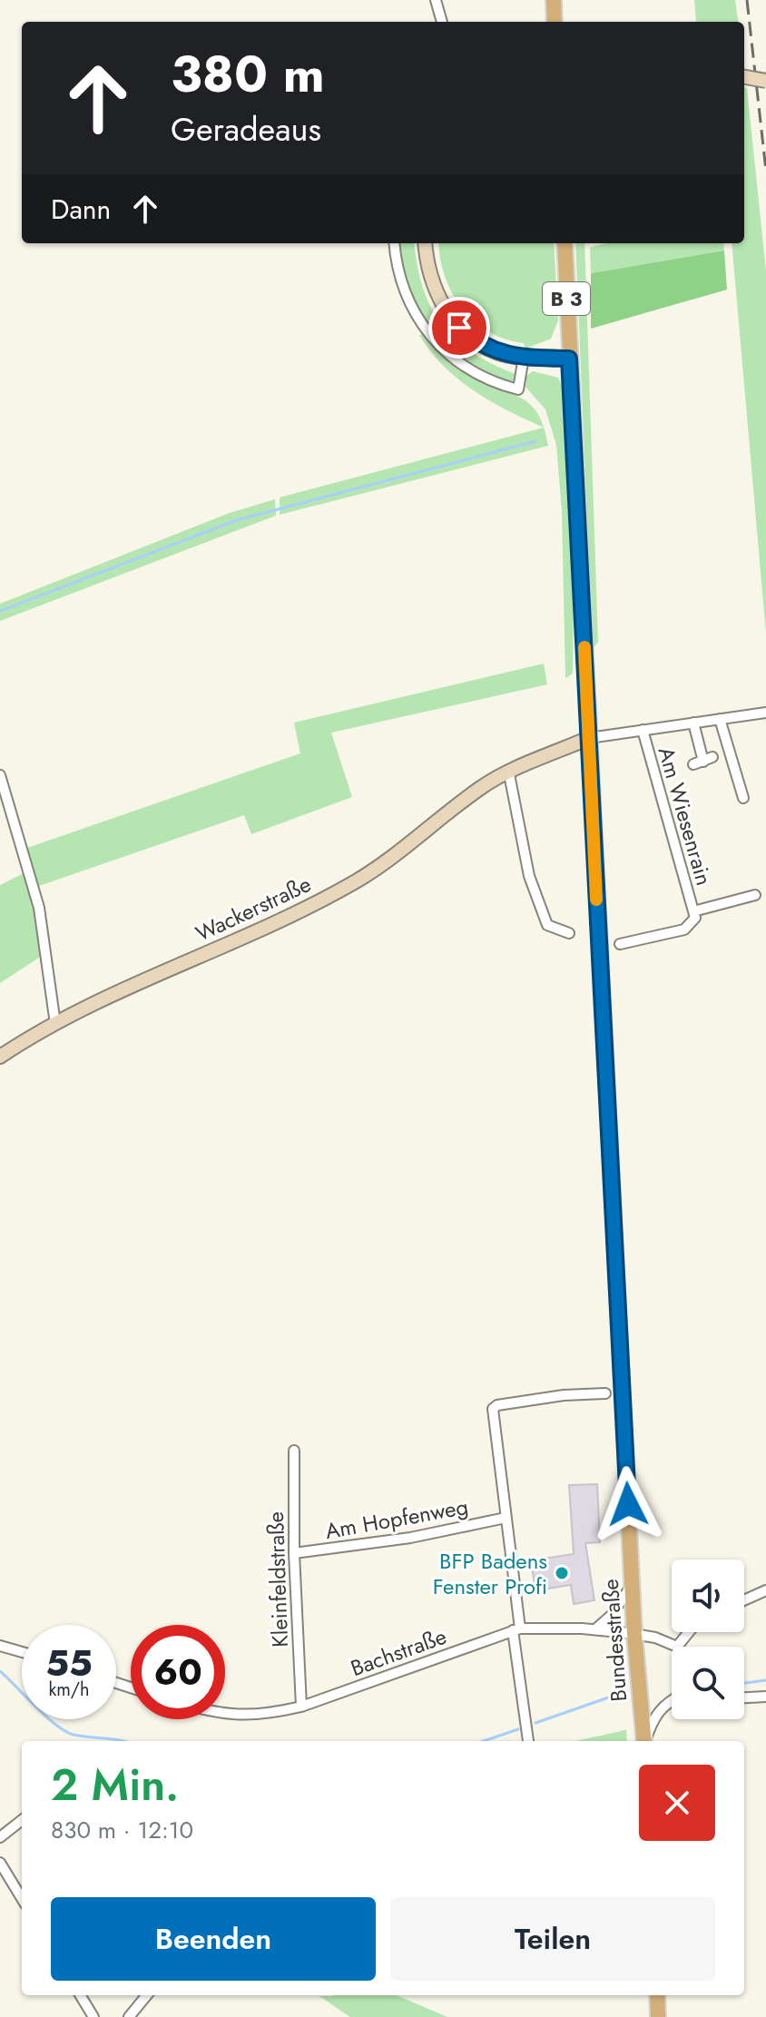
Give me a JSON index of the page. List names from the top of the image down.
{
  "streets": {
    "main road": ["B 3", "Bundesstraße"],
    "street": [
      "Am Wiesenrain",
      "Wackerstraße",
      "Am Hopfenweg",
      "Kleinfeldstraße",
      "Bachstraße"
    ]
  },
  "crossings": [
    ["B 3", "Wackerstraße"],
    ["B 3", "Bundesstraße"],
    ["Am Wiesenrain", "Wackerstraße"],
    ["Wackerstraße", "Bundesstraße"],
    ["Am Hopfenweg", "Kleinfeldstraße"],
    ["Kleinfeldstraße", "Bachstraße"],
    ["Bundesstraße", "Bachstraße"]
  ],
  "places": ["BFP Badens Fenster Profi"],
  "page": {
    "turn": ["380 m", "Geradeaus"],
    "then": "Dann",
    "speed": "55 km/h",
    "limit": "60",
    "heading": ["2 Min.", "830 m · 12:10"],
    "buttons": ["Beenden", "Teilen"]
  }
}
